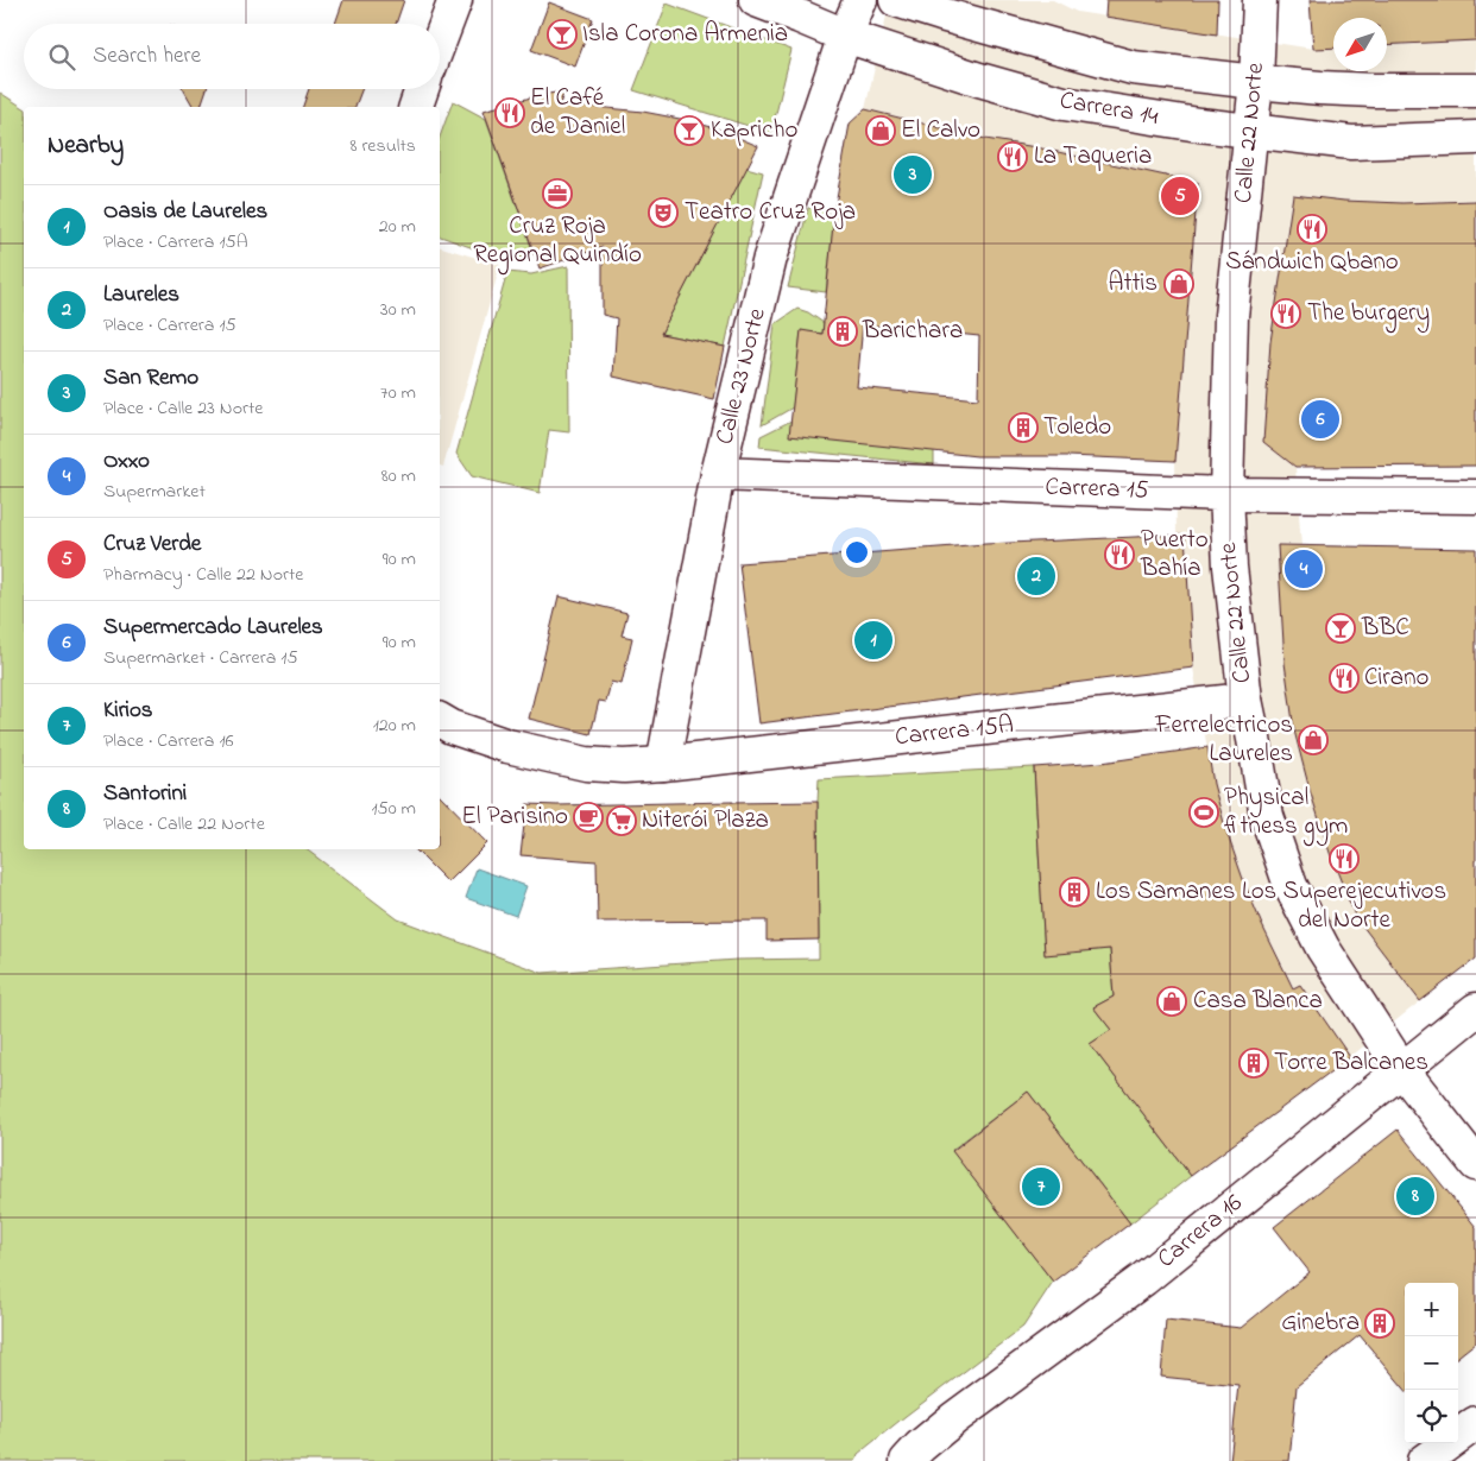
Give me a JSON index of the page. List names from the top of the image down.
{
  "streets": {
    "street": [
      "Carrera 14",
      "Calle 22 Norte",
      "Calle 23 Norte",
      "Carrera 15",
      "Carrera 15A",
      "Carrera 16"
    ]
  },
  "crossings": [
    ["Carrera 14", "Calle 22 Norte"],
    ["Carrera 14", "Calle 23 Norte"],
    ["Calle 22 Norte", "Carrera 15"],
    ["Calle 22 Norte", "Carrera 15A"],
    ["Calle 22 Norte", "Carrera 16"],
    ["Calle 23 Norte", "Carrera 15"],
    ["Calle 23 Norte", "Carrera 15A"]
  ],
  "places": {
    "bar": ["Isla Corona Armenia", "Kapricho", "BBC"],
    "restaurant": [
      "El Café de Daniel",
      "La Taqueria",
      "Sándwich Qbano",
      "The burgery",
      "Puerto Bahía",
      "Cirano",
      "Los Superejecutivos del Norte"
    ],
    "shop": [
      "El Calvo",
      "Attis",
      "Ferrelectricos Laureles",
      "Casa Blanca"
    ],
    "office": ["Cruz Roja Regional Quindío"],
    "theatre": ["Teatro Cruz Roja"],
    "building": [
      "Barichara",
      "Toledo",
      "Los Samanes",
      "Torre Balcanes",
      "Ginebra"
    ],
    "sports": ["Physical fitness gym"],
    "cafe": ["El Parisino"],
    "supermarket": ["Niterói Plaza"]
  },
  "north": "bottom left",
  "page": {
    "search": "Search here",
    "heading": ["Nearby", "8 results"],
    "pins": [
      "3",
      "5",
      "6",
      "4",
      "2",
      "1",
      "7",
      "8"
    ],
    "list": [
      {
        "mark": "1",
        "name": "Oasis de Laureles",
        "note": "Place · Carrera 15A",
        "value": "20 m"
      },
      {
        "mark": "2",
        "name": "Laureles",
        "note": "Place · Carrera 15",
        "value": "30 m"
      },
      {
        "mark": "3",
        "name": "San Remo",
        "note": "Place · Calle 23 Norte",
        "value": "70 m"
      },
      {
        "mark": "4",
        "name": "Oxxo",
        "note": "Supermarket",
        "value": "80 m"
      },
      {
        "mark": "5",
        "name": "Cruz Verde",
        "note": "Pharmacy · Calle 22 Norte",
        "value": "90 m"
      },
      {
        "mark": "6",
        "name": "Supermercado Laureles",
        "note": "Supermarket · Carrera 15",
        "value": "90 m"
      },
      {
        "mark": "7",
        "name": "Kirios",
        "note": "Place · Carrera 16",
        "value": "120 m"
      },
      {
        "mark": "8",
        "name": "Santorini",
        "note": "Place · Calle 22 Norte",
        "value": "150 m"
      }
    ],
    "map_buttons": ["+", "−"]
  }
}
